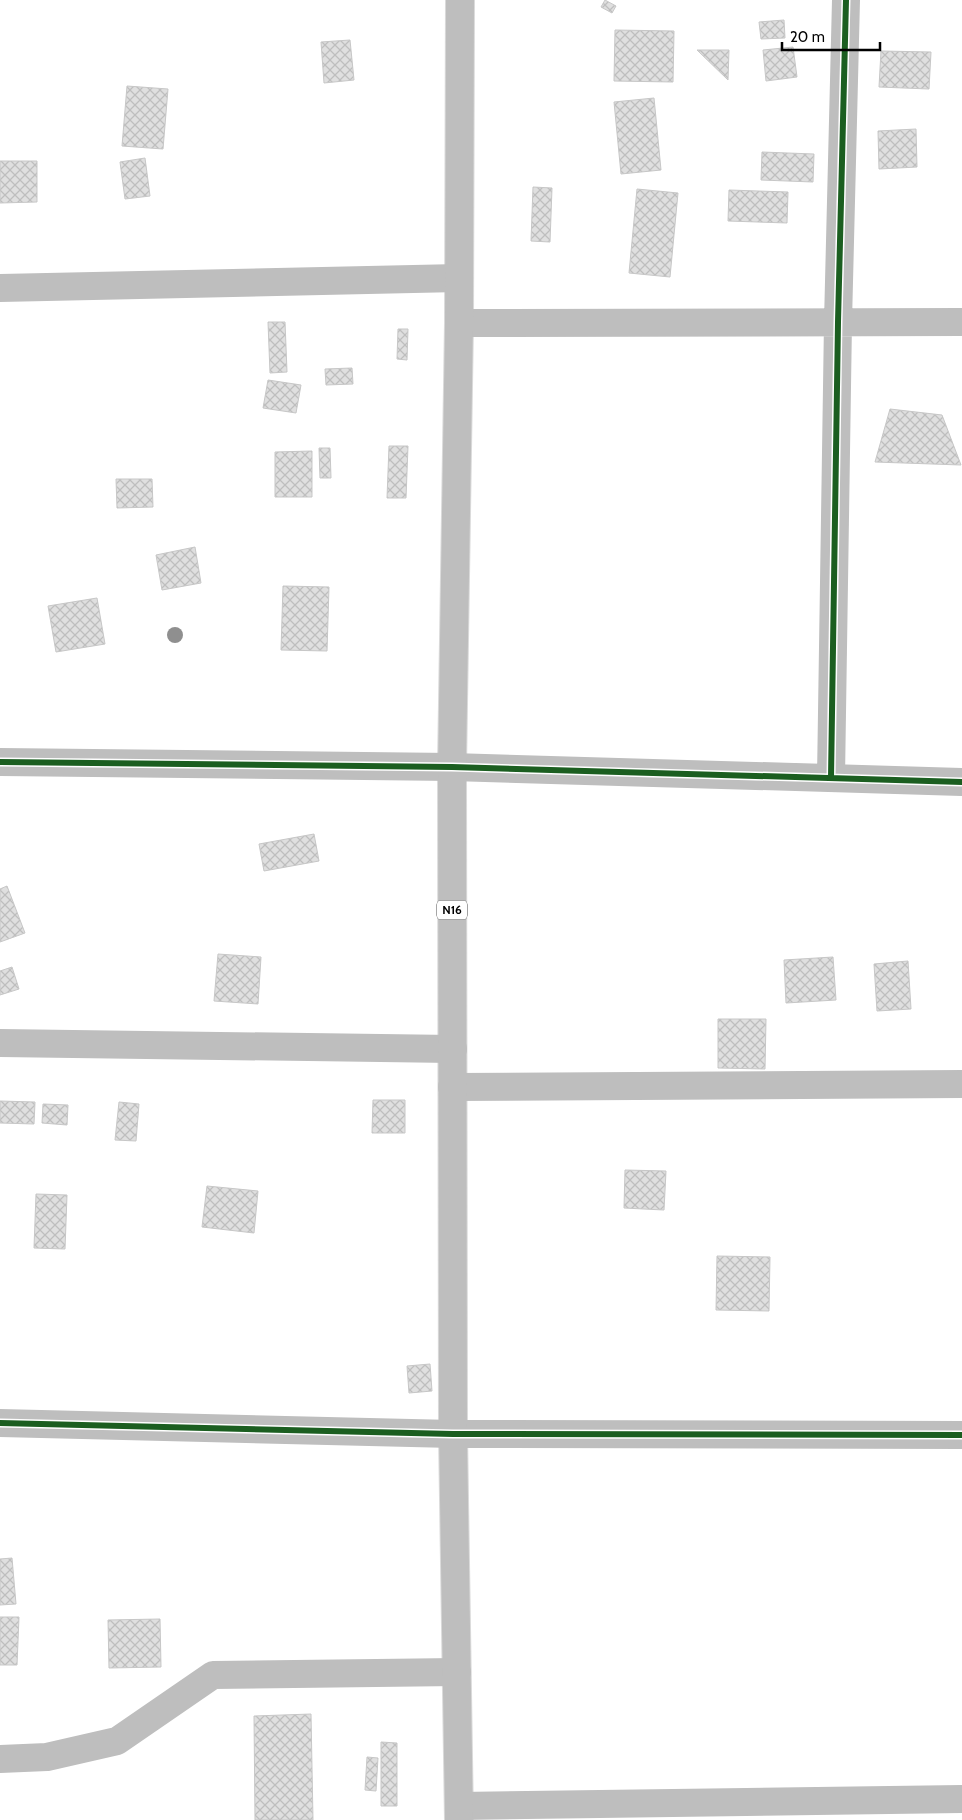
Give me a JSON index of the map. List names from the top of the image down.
{
  "streets": {
    "street": ["N16"]
  },
  "scale_bar": "20 m"
}
